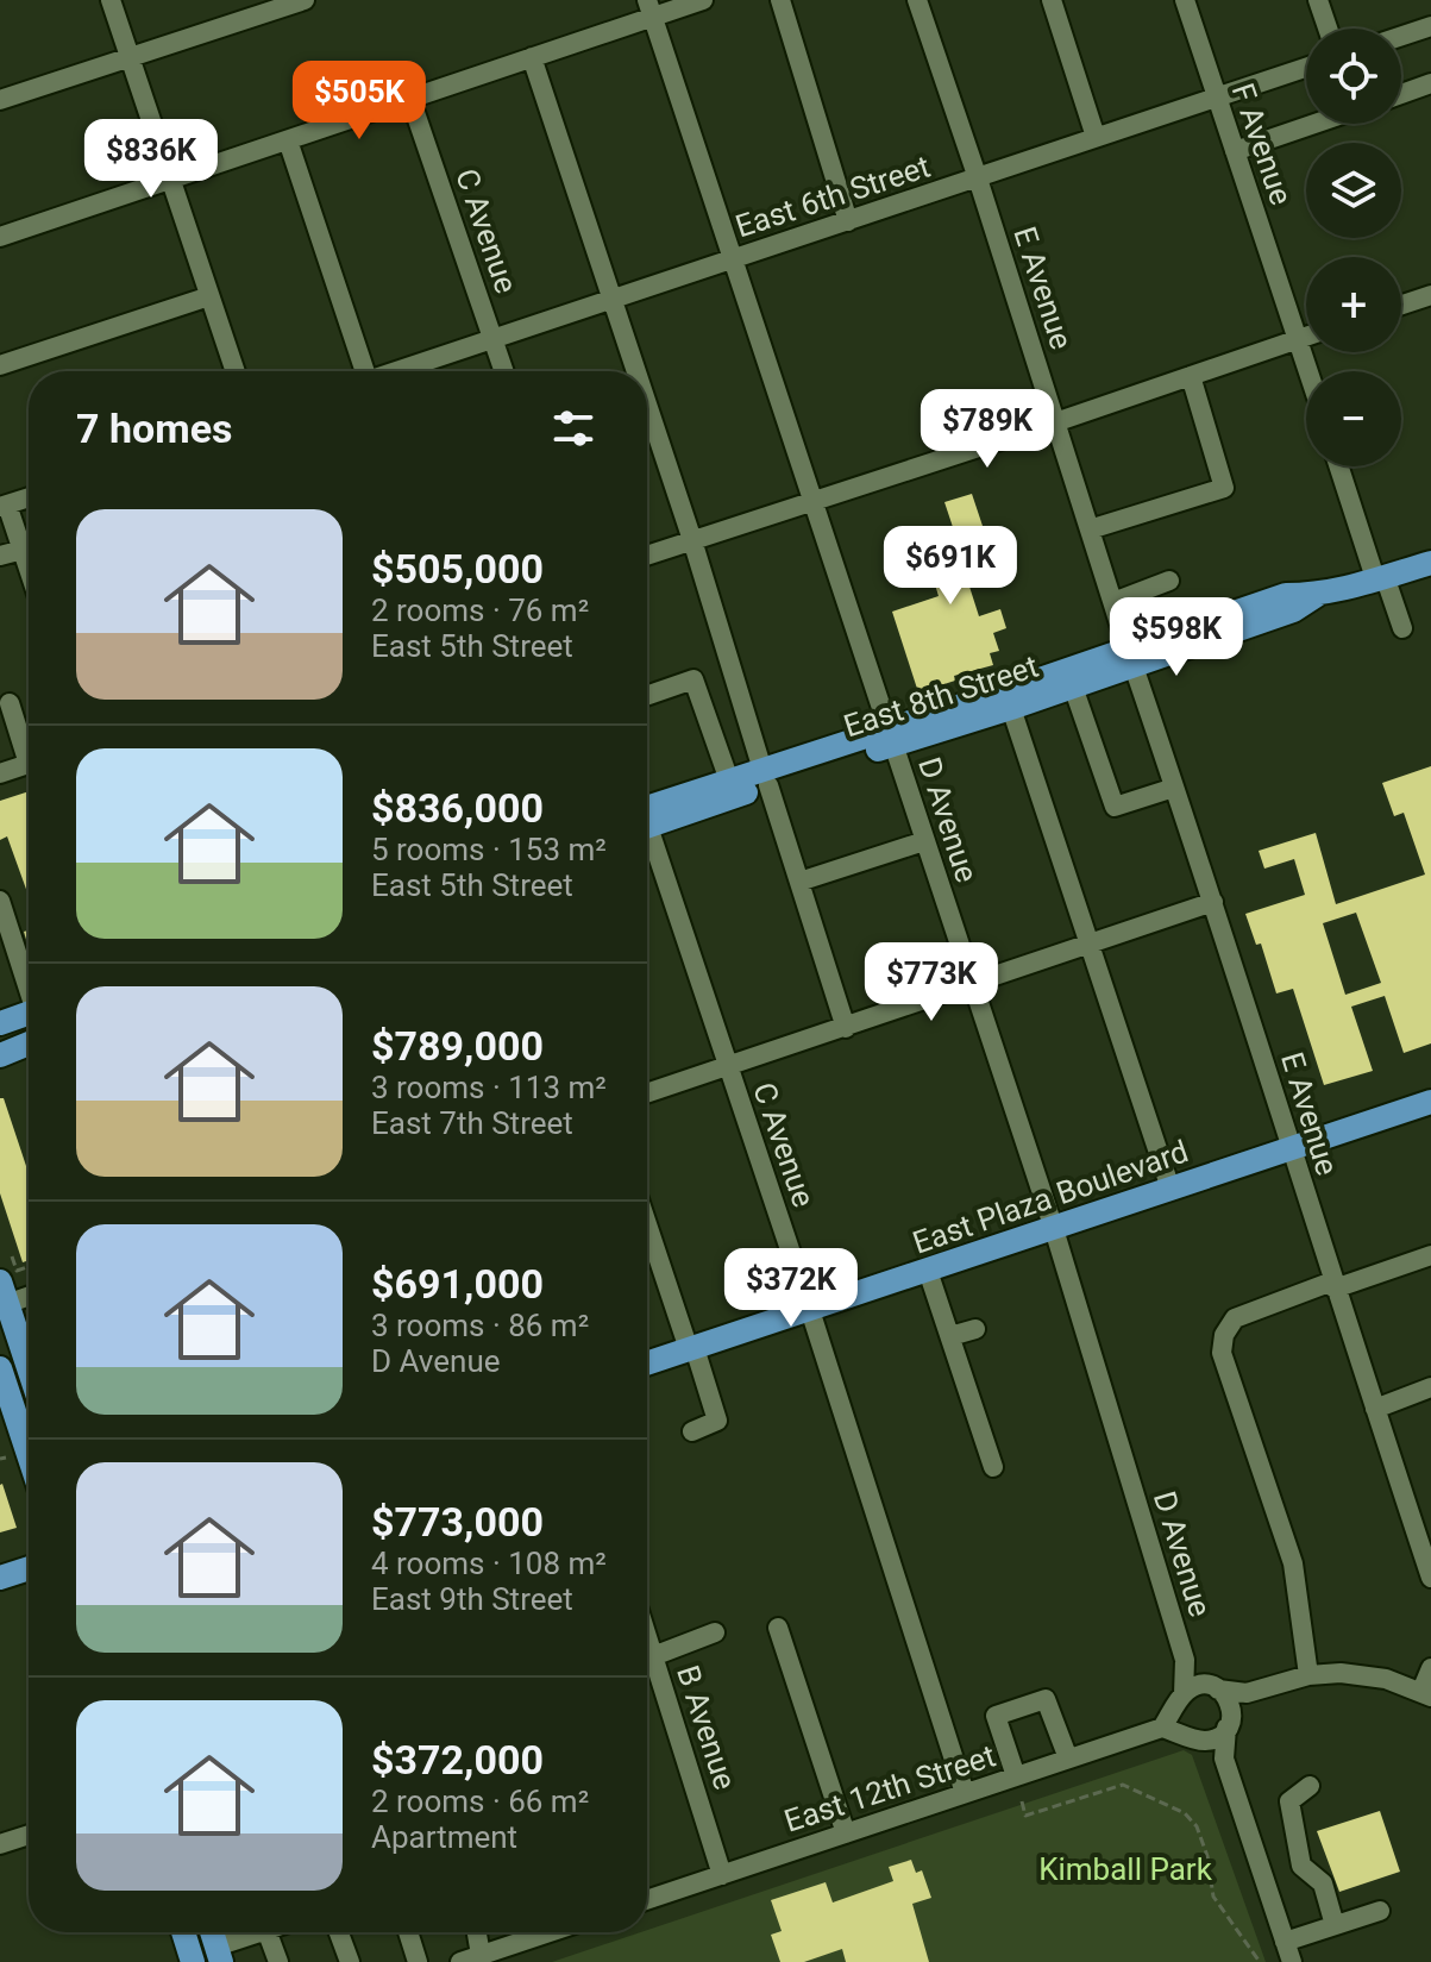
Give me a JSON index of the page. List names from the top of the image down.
{
  "streets": {
    "main road": ["East 8th Street", "East Plaza Boulevard"],
    "street": [
      "F Avenue",
      "East 6th Street",
      "C Avenue",
      "E Avenue",
      "D Avenue",
      "B Avenue",
      "East 12th Street"
    ]
  },
  "crossings": [
    ["F Avenue", "East 6th Street"],
    ["East 6th Street", "C Avenue"],
    ["East 6th Street", "E Avenue"],
    ["East 6th Street", "D Avenue"],
    ["C Avenue", "East Plaza Boulevard"],
    ["C Avenue", "East 12th Street"],
    ["E Avenue", "East 8th Street"],
    ["E Avenue", "East Plaza Boulevard"],
    ["East 8th Street", "D Avenue"],
    ["D Avenue", "East Plaza Boulevard"],
    ["B Avenue", "East 12th Street"]
  ],
  "parks": ["Kimball Park"],
  "page": {
    "map_buttons": ["+", "−"],
    "price": [
      "$505K",
      "$836K",
      "$789K",
      "$691K",
      "$598K",
      "$773K",
      "$372K"
    ],
    "heading": "7 homes",
    "list": [
      {
        "name": "$505,000",
        "note": "2 rooms · 76 m² · East 5th Street"
      },
      {
        "name": "$836,000",
        "note": "5 rooms · 153 m² · East 5th Street"
      },
      {
        "name": "$789,000",
        "note": "3 rooms · 113 m² · East 7th Street"
      },
      {
        "name": "$691,000",
        "note": "3 rooms · 86 m² · D Avenue"
      },
      {
        "name": "$773,000",
        "note": "4 rooms · 108 m² · East 9th Street"
      },
      {
        "name": "$372,000",
        "note": "2 rooms · 66 m² · Apartment"
      }
    ]
  }
}
